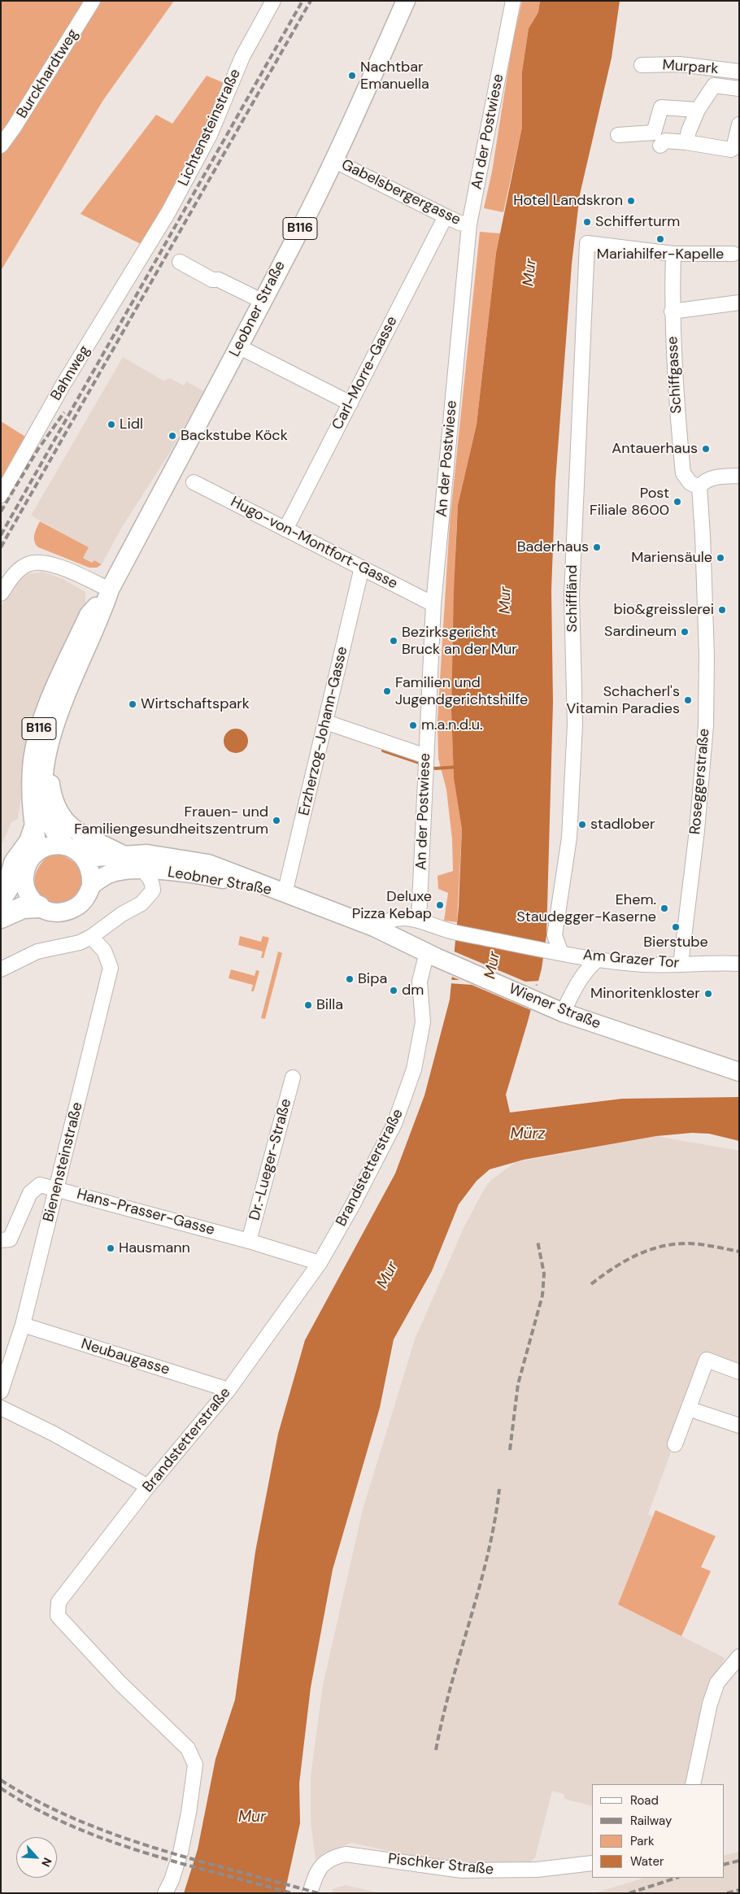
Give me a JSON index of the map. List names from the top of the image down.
{
  "streets": {
    "main road": ["B116", "Leobner Straße", "Wiener Straße"],
    "street": [
      "Murpark",
      "Burckhardtweg",
      "Lichtensteinstraße",
      "An der Postwiese",
      "Gabelsbergergasse",
      "Bahnweg",
      "Carl-Morre-Gasse",
      "Schiffgasse",
      "Hugo-von-Montfort-Gasse",
      "Schiffländ",
      "Erzherzog-Johann-Gasse",
      "Roseggerstraße",
      "Am Grazer Tor",
      "Dr.-Lueger-Straße",
      "Bienensteinstraße",
      "Brandstetterstraße",
      "Hans-Prasser-Gasse",
      "Neubaugasse",
      "Pischker Straße"
    ]
  },
  "crossings": [
    ["Lichtensteinstraße", "Bahnweg"],
    ["An der Postwiese", "Gabelsbergergasse"],
    ["An der Postwiese", "Hugo-von-Montfort-Gasse"],
    ["Gabelsbergergasse", "Leobner Straße"],
    ["Gabelsbergergasse", "Carl-Morre-Gasse"],
    ["Leobner Straße", "Erzherzog-Johann-Gasse"],
    ["Leobner Straße", "Wiener Straße"],
    ["Carl-Morre-Gasse", "Hugo-von-Montfort-Gasse"],
    ["Schiffgasse", "Schiffländ"],
    ["Schiffgasse", "Roseggerstraße"],
    ["Hugo-von-Montfort-Gasse", "Erzherzog-Johann-Gasse"],
    ["Schiffländ", "Am Grazer Tor"],
    ["Erzherzog-Johann-Gasse", "Wiener Straße"],
    ["Roseggerstraße", "Am Grazer Tor"],
    ["Wiener Straße", "Brandstetterstraße"],
    ["Dr.-Lueger-Straße", "Hans-Prasser-Gasse"],
    ["Bienensteinstraße", "Hans-Prasser-Gasse"],
    ["Bienensteinstraße", "Neubaugasse"],
    ["Brandstetterstraße", "Hans-Prasser-Gasse"],
    ["Brandstetterstraße", "Neubaugasse"]
  ],
  "water": ["Mur", "Mürz"],
  "places": [
    "Nachtbar Emanuella",
    "Hotel Landskron",
    "Schifferturm",
    "Mariahilfer-Kapelle",
    "Lidl",
    "Backstube Köck",
    "Antauerhaus",
    "Post Filiale 8600",
    "Baderhaus",
    "Mariensäule",
    "bio&greisslerei",
    "Sardineum",
    "Bezirksgericht Bruck an der Mur",
    "Familien und Jugendgerichtshilfe",
    "Schacherl's Vitamin Paradies",
    "Wirtschaftspark",
    "m.a.n.d.u.",
    "Frauen- und Familiengesundheitszentrum",
    "stadlober",
    "Deluxe Pizza Kebap",
    "Ehem. Staudegger-Kaserne",
    "Bierstube",
    "Bipa",
    "dm",
    "Minoritenkloster",
    "Billa",
    "Hausmann"
  ],
  "legend": [
    "Road",
    "Railway",
    "Park",
    "Water"
  ],
  "north": "bottom right"
}
